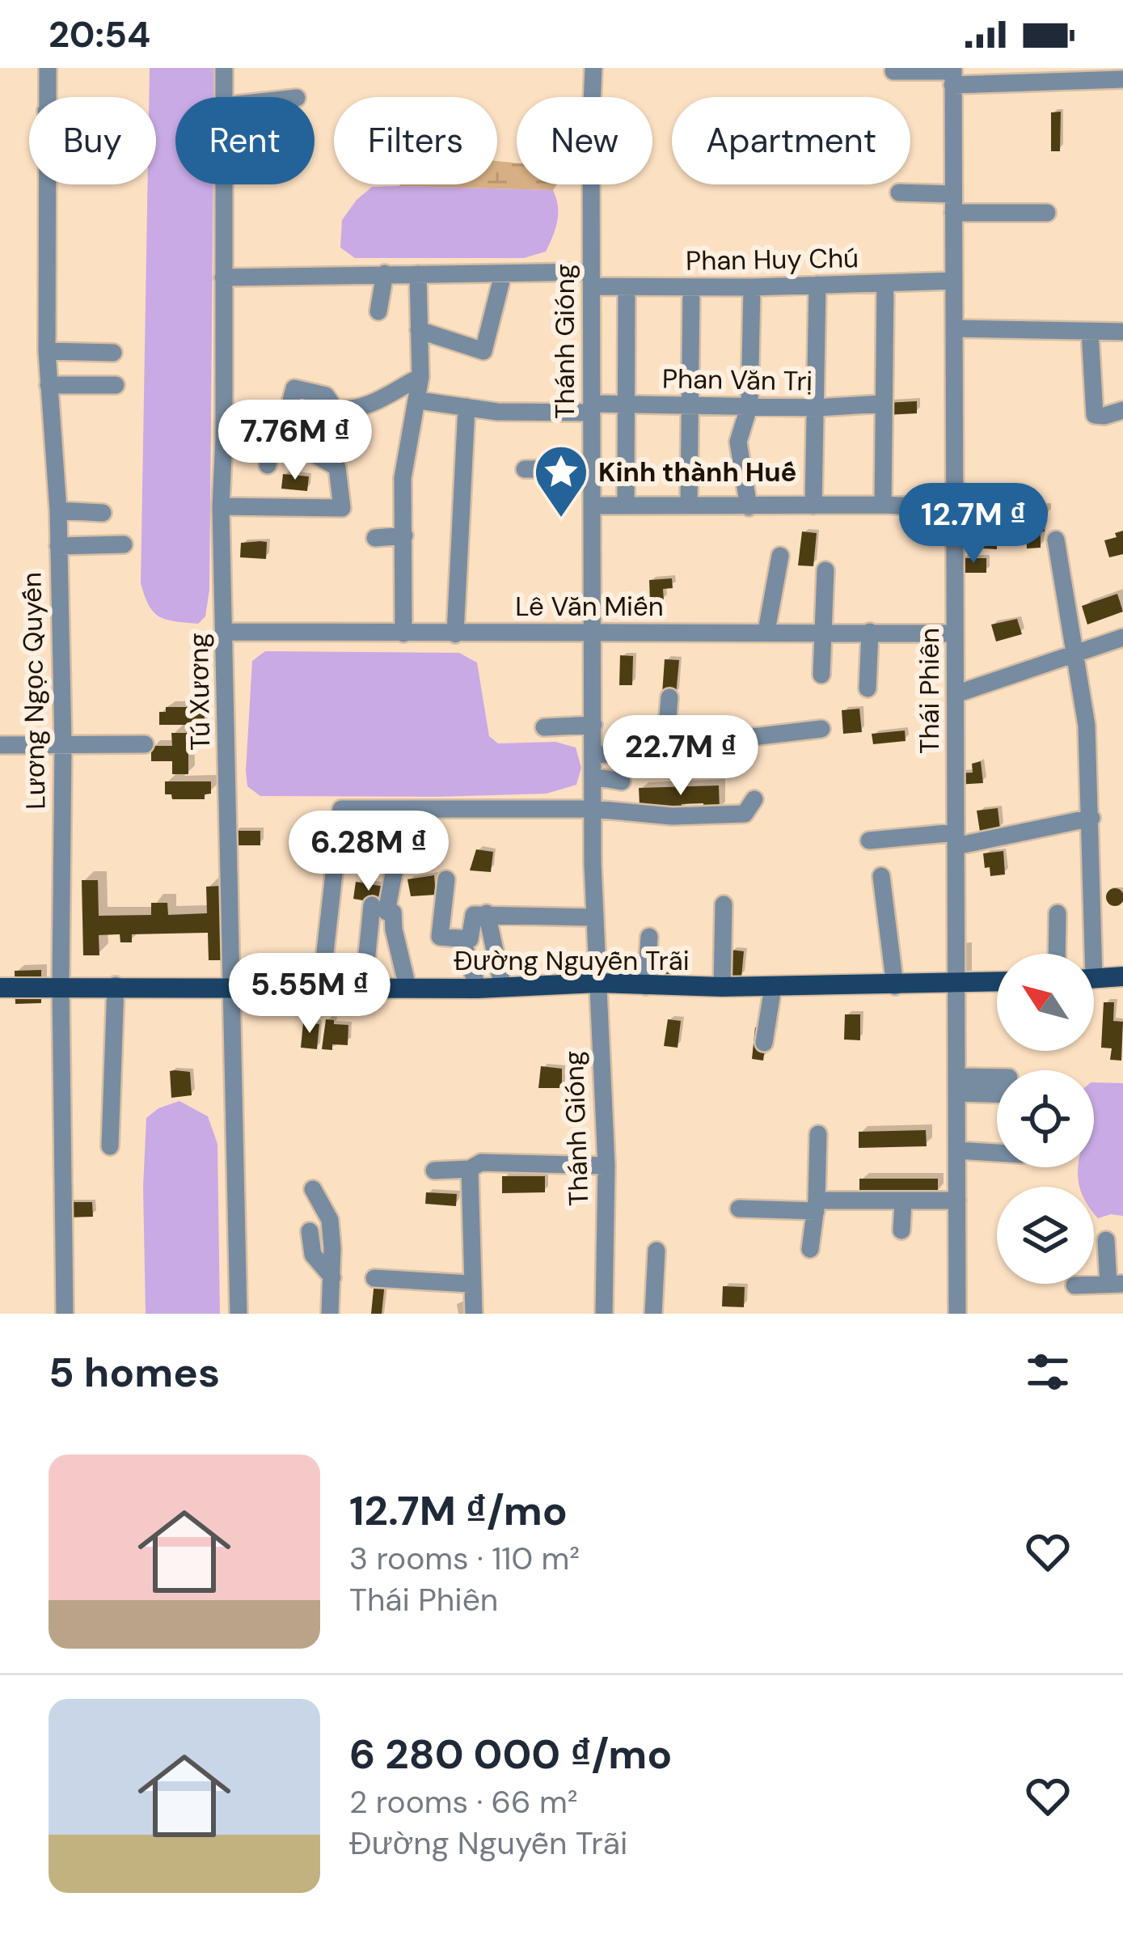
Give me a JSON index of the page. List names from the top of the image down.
{
  "streets": {
    "main road": ["Đường Nguyễn Trãi"],
    "street": [
      "Phan Huy Chú",
      "Thánh Gióng",
      "Phan Văn Trị",
      "Lê Văn Miến",
      "Lương Ngọc Quyến",
      "Thái Phiên",
      "Tú Xương"
    ]
  },
  "crossings": [
    ["Phan Huy Chú", "Thánh Gióng"],
    ["Phan Huy Chú", "Thái Phiên"],
    ["Phan Huy Chú", "Tú Xương"],
    ["Thánh Gióng", "Phan Văn Trị"],
    ["Thánh Gióng", "Lê Văn Miến"],
    ["Thánh Gióng", "Đường Nguyễn Trãi"],
    ["Lê Văn Miến", "Thái Phiên"],
    ["Lê Văn Miến", "Tú Xương"],
    ["Lương Ngọc Quyến", "Đường Nguyễn Trãi"],
    ["Thái Phiên", "Đường Nguyễn Trãi"],
    ["Tú Xương", "Đường Nguyễn Trãi"]
  ],
  "places": {
    "place": ["Kinh thành Huế"]
  },
  "north": "top left",
  "page": {
    "status": "20:54",
    "chip": [
      "Buy",
      "Rent",
      "Filters",
      "New",
      "Apartment"
    ],
    "price": [
      "7.76M ₫",
      "12.7M ₫",
      "22.7M ₫",
      "6.28M ₫",
      "5.55M ₫"
    ],
    "heading": "5 homes",
    "list": [
      {
        "name": "12.7M ₫/mo",
        "note": "3 rooms · 110 m² · Thái Phiên"
      },
      {
        "name": "6 280 000 ₫/mo",
        "note": "2 rooms · 66 m² · Đường Nguyễn Trãi"
      }
    ]
  }
}
